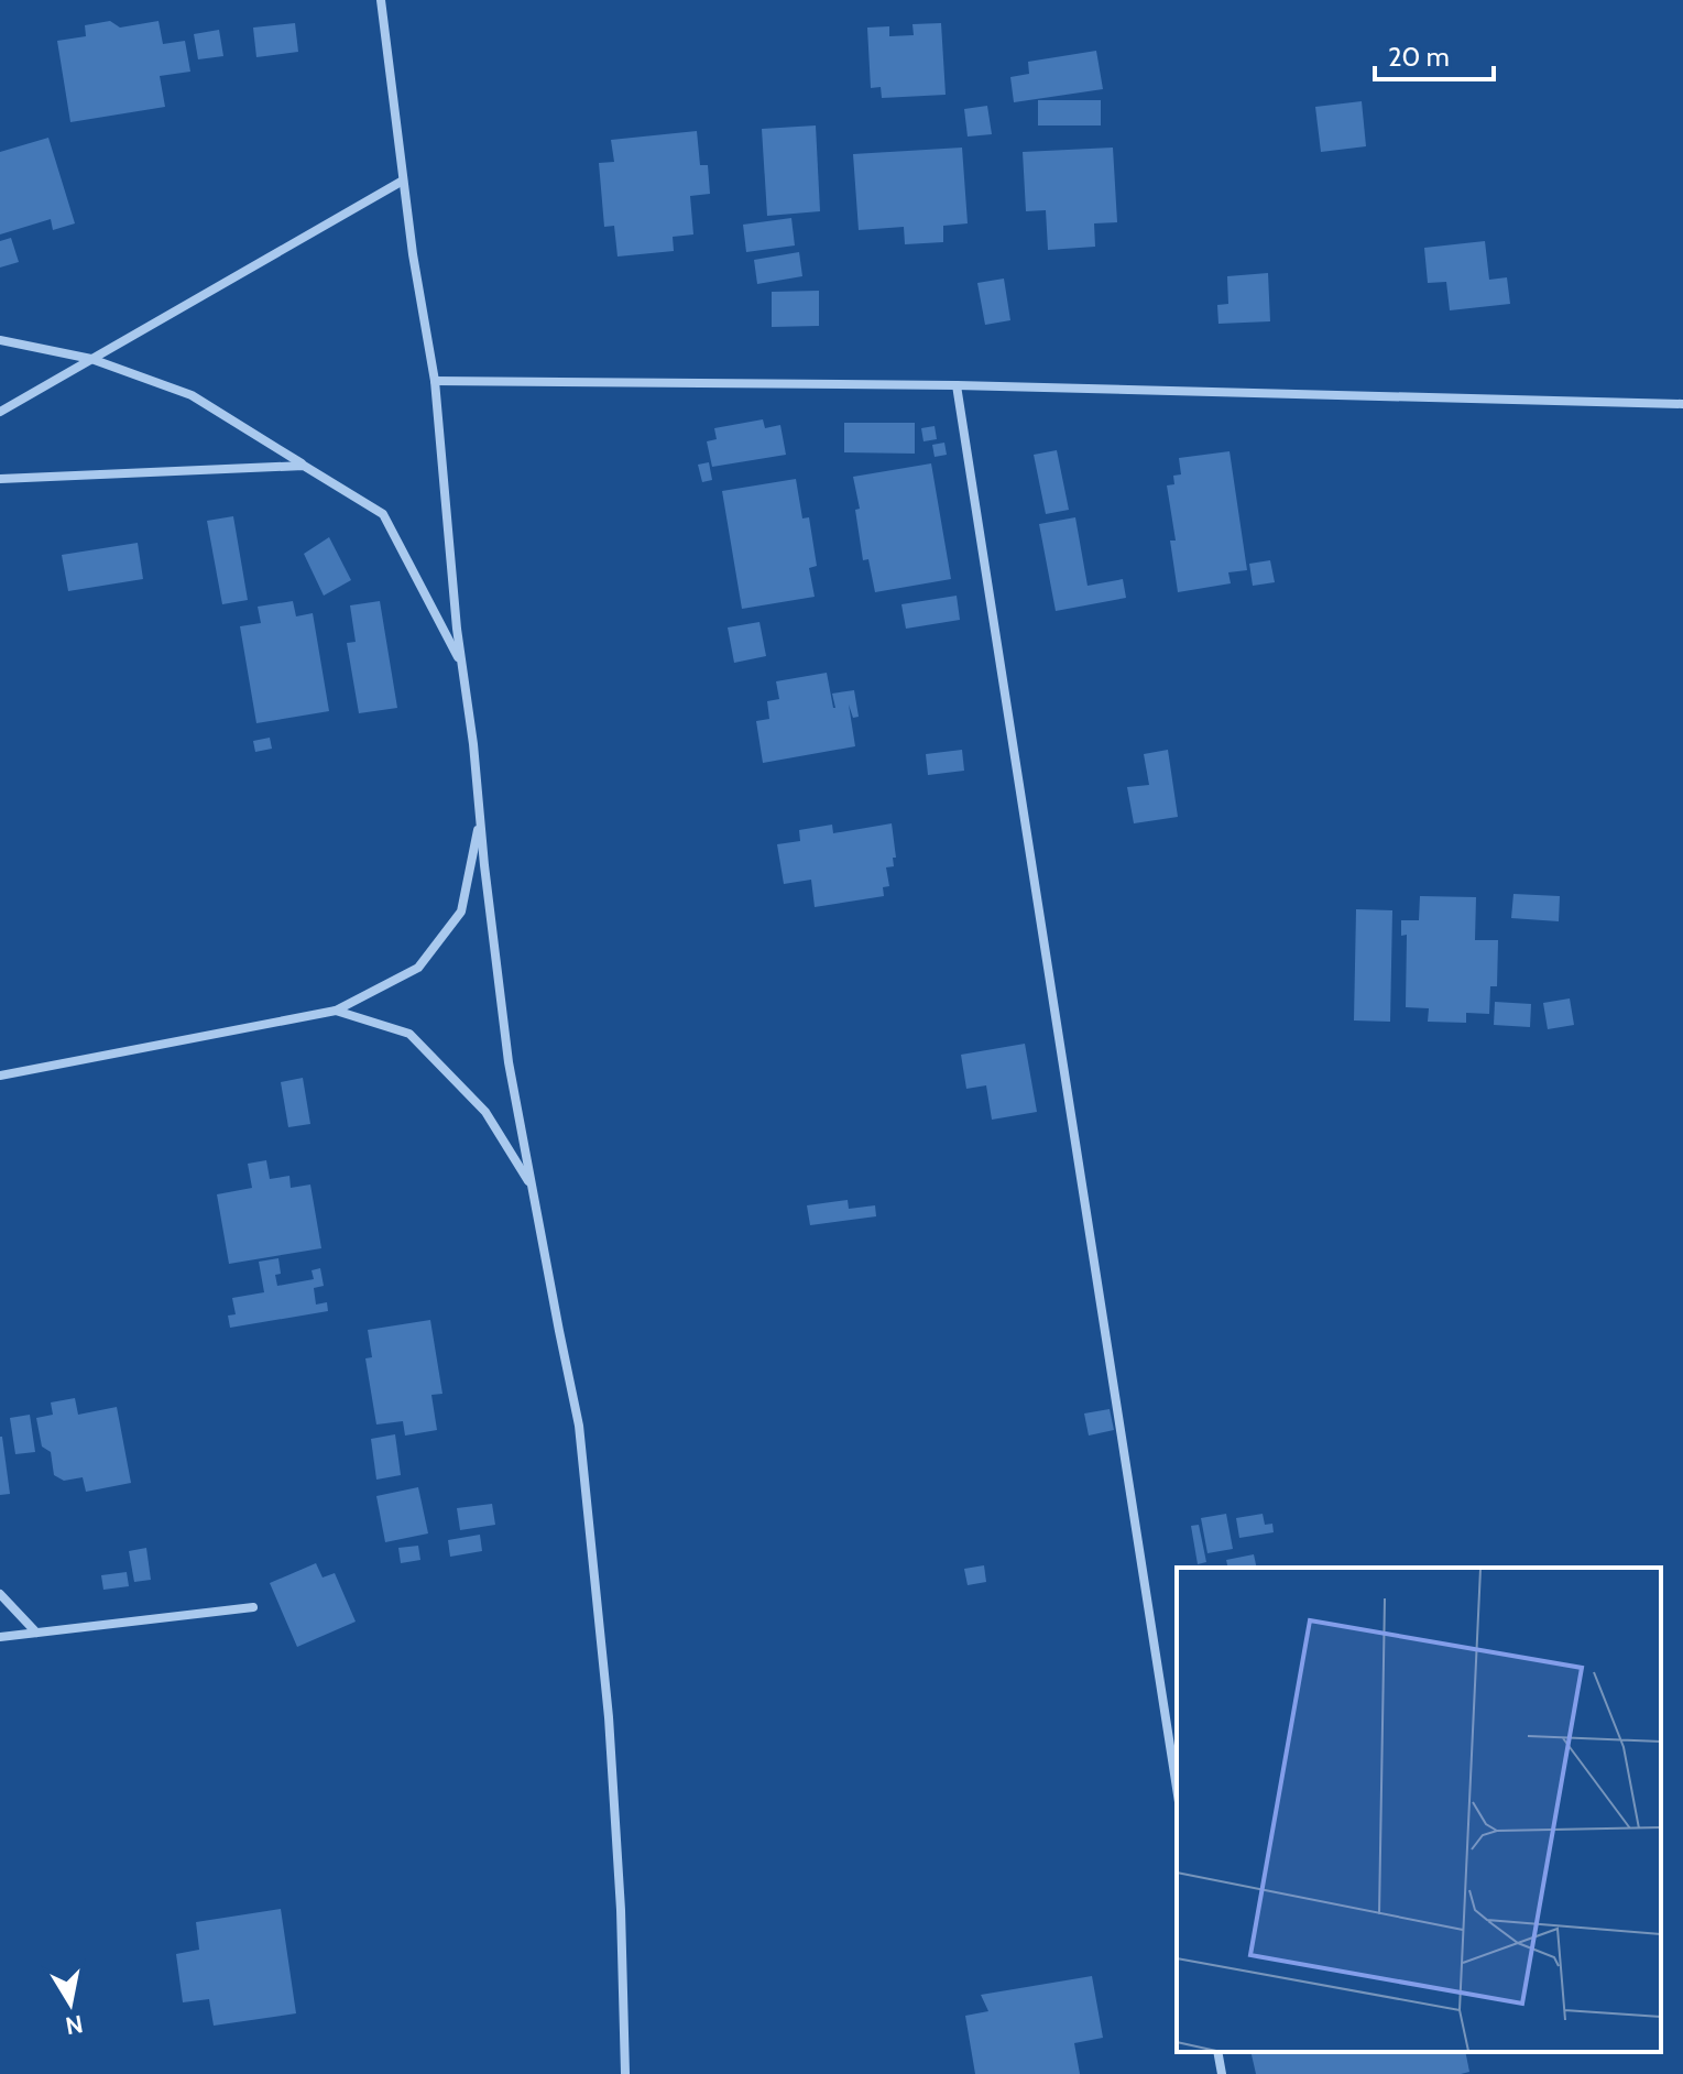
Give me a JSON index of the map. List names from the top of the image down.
{
  "scale_bar": "20 m",
  "north": "bottom"
}
